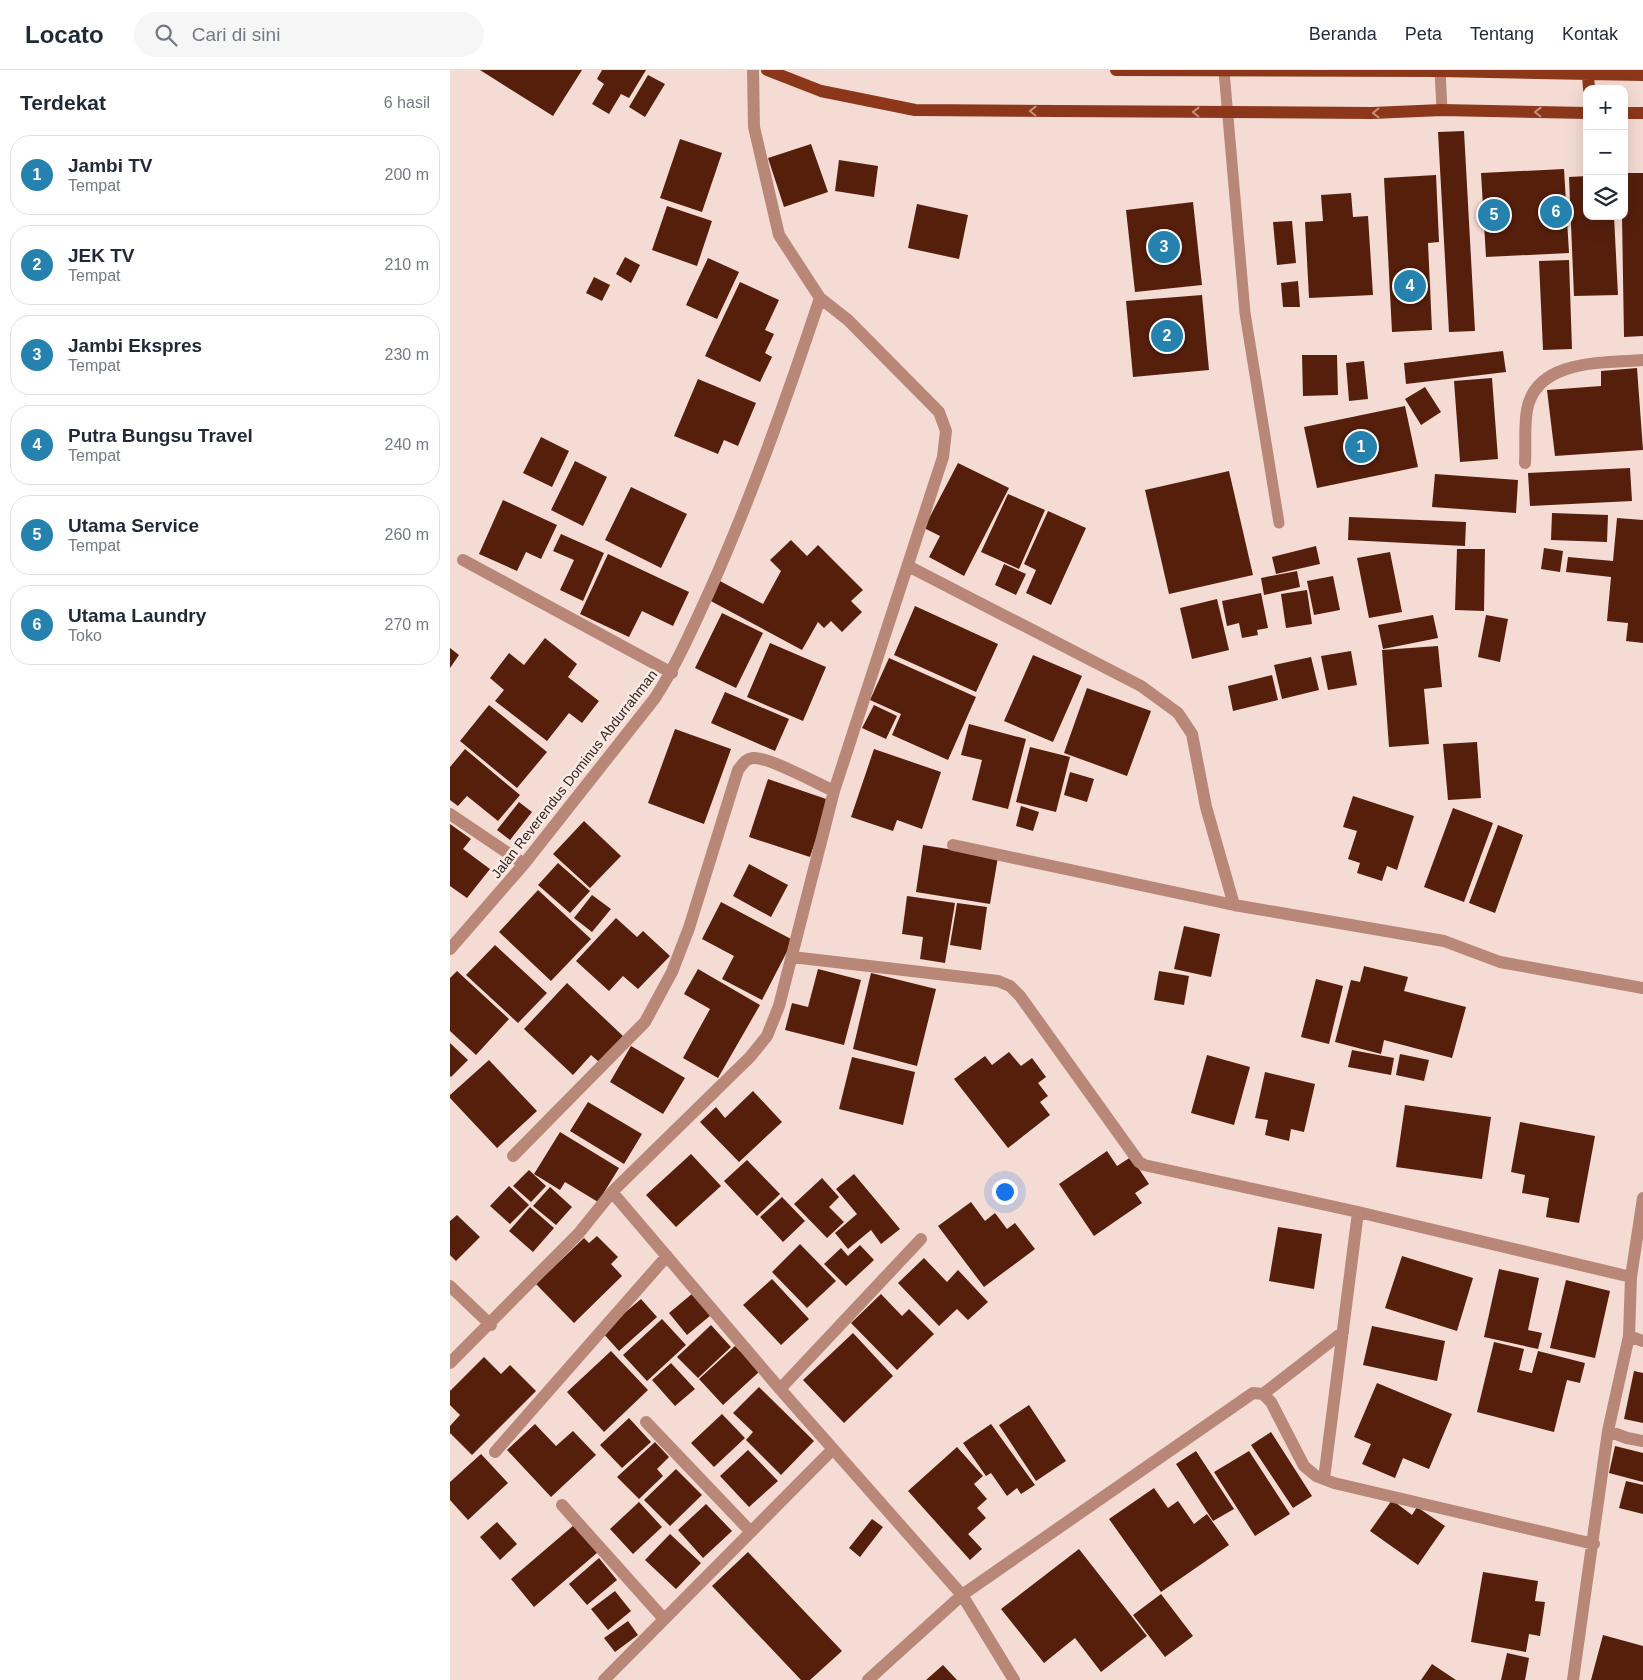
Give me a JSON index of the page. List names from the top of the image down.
{
  "streets": {
    "street": ["Jalan Reverendus Dominus Abdurrahman"]
  },
  "page": {
    "header": "Locato",
    "search": "Cari di sini",
    "nav": [
      "Beranda",
      "Peta",
      "Tentang",
      "Kontak"
    ],
    "heading": ["Terdekat", "6 hasil"],
    "map_buttons": ["+", "−"],
    "list": [
      {
        "mark": "1",
        "name": "Jambi TV",
        "note": "Tempat",
        "value": "200 m"
      },
      {
        "mark": "2",
        "name": "JEK TV",
        "note": "Tempat",
        "value": "210 m"
      },
      {
        "mark": "3",
        "name": "Jambi Ekspres",
        "note": "Tempat",
        "value": "230 m"
      },
      {
        "mark": "4",
        "name": "Putra Bungsu Travel",
        "note": "Tempat",
        "value": "240 m"
      },
      {
        "mark": "5",
        "name": "Utama Service",
        "note": "Tempat",
        "value": "260 m"
      },
      {
        "mark": "6",
        "name": "Utama Laundry",
        "note": "Toko",
        "value": "270 m"
      }
    ],
    "pins": [
      "6",
      "5",
      "3",
      "4",
      "2",
      "1"
    ]
  }
}
